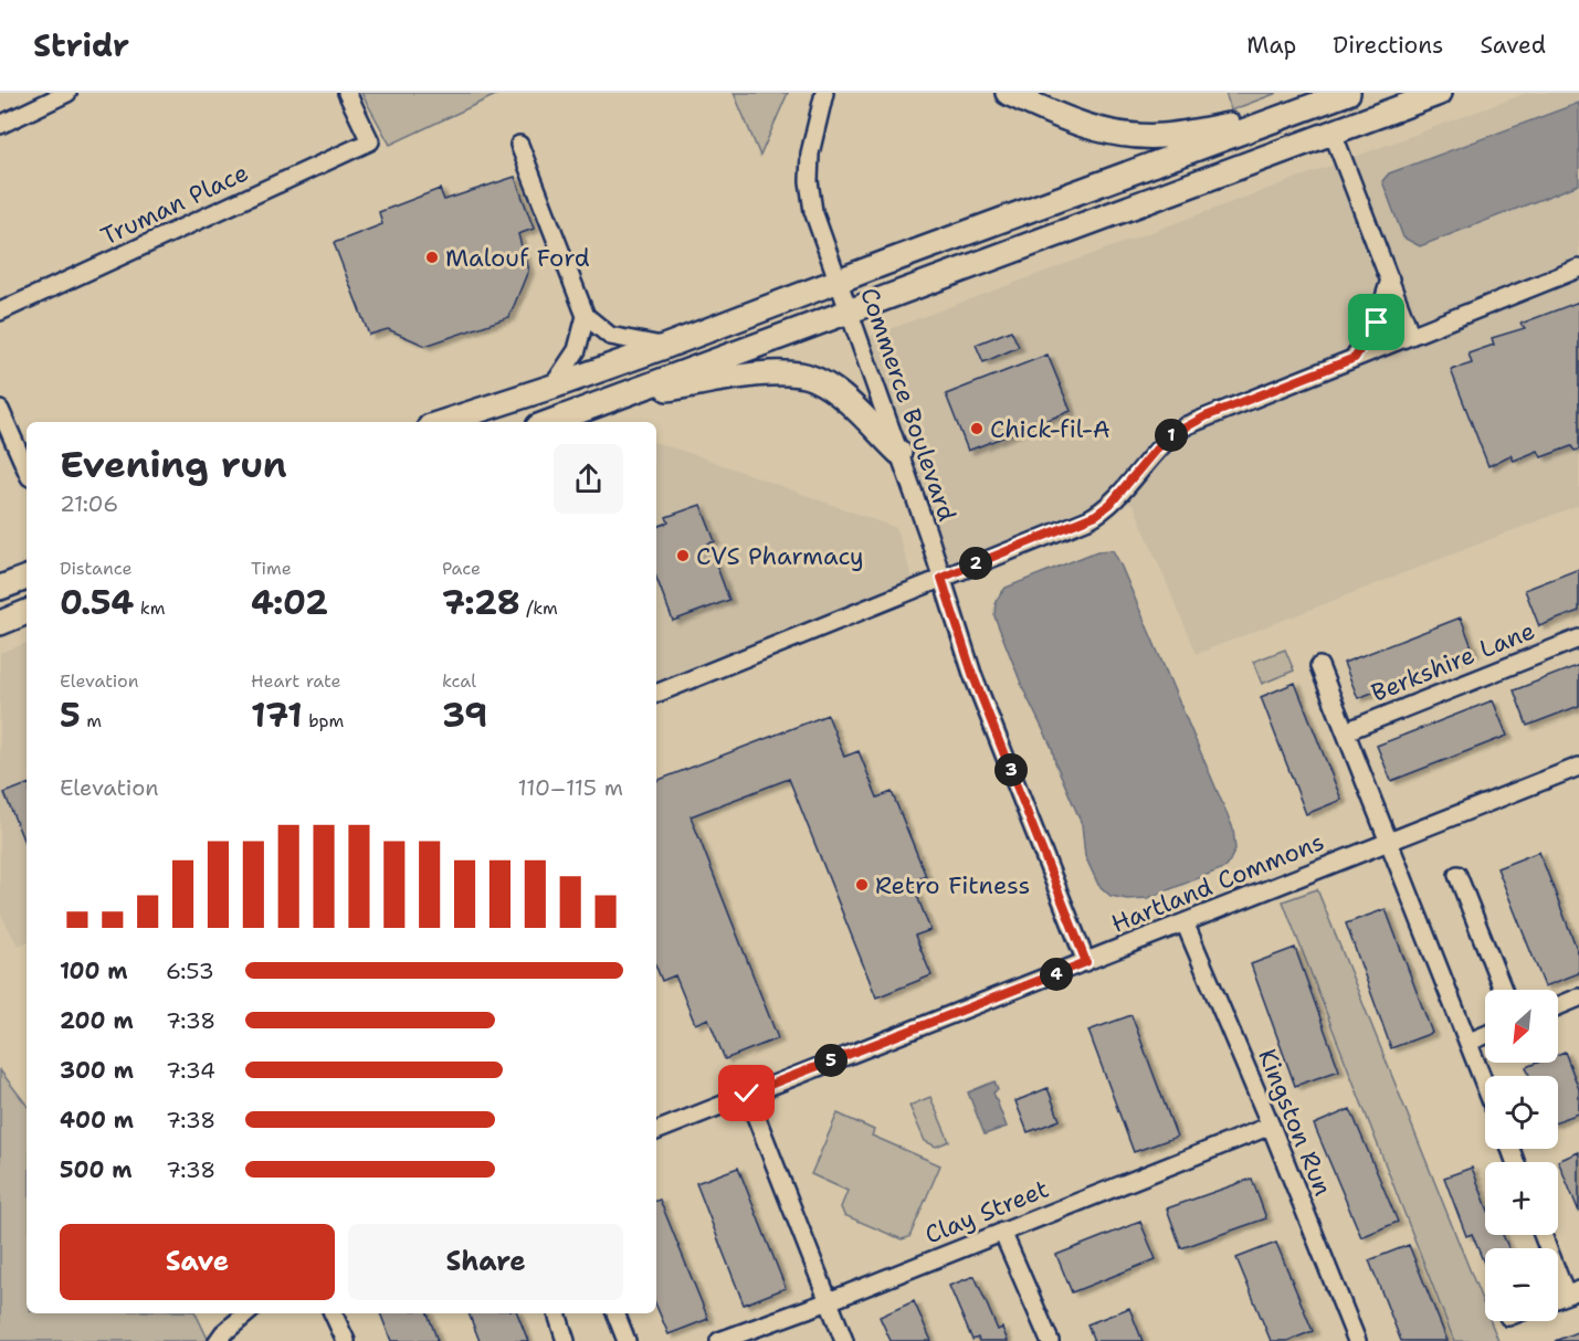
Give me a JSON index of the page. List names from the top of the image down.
{
  "streets": {
    "street": [
      "Truman Place",
      "Commerce Boulevard",
      "Berkshire Lane",
      "Hartland Commons",
      "Kingston Run",
      "Clay Street"
    ]
  },
  "crossings": [
    ["Commerce Boulevard", "Hartland Commons"],
    ["Hartland Commons", "Kingston Run"],
    ["Kingston Run", "Clay Street"]
  ],
  "places": [
    "Malouf Ford",
    "Chick-fil-A",
    "CVS Pharmacy",
    "Retro Fitness"
  ],
  "north": "bottom left",
  "page": {
    "header": "Stridr",
    "nav": ["Map", "Directions", "Saved"],
    "pins": [
      "1",
      "2",
      "3",
      "4",
      "5"
    ],
    "heading": ["Evening run", "21:06"],
    "stats": [
      ["Distance", "0.54 km"],
      ["Time", "4:02"],
      ["Pace", "7:28 /km"],
      ["Elevation", "5 m"],
      ["Heart rate", "171 bpm"],
      ["kcal", "39"]
    ],
    "chart": ["Elevation", "110–115 m"],
    "list": [
      {
        "name": "100 m",
        "note": "6:53"
      },
      {
        "name": "200 m",
        "note": "7:38"
      },
      {
        "name": "300 m",
        "note": "7:34"
      },
      {
        "name": "400 m",
        "note": "7:38"
      },
      {
        "name": "500 m",
        "note": "7:38"
      }
    ],
    "map_buttons": ["+", "−"],
    "buttons": ["Save", "Share"]
  }
}
